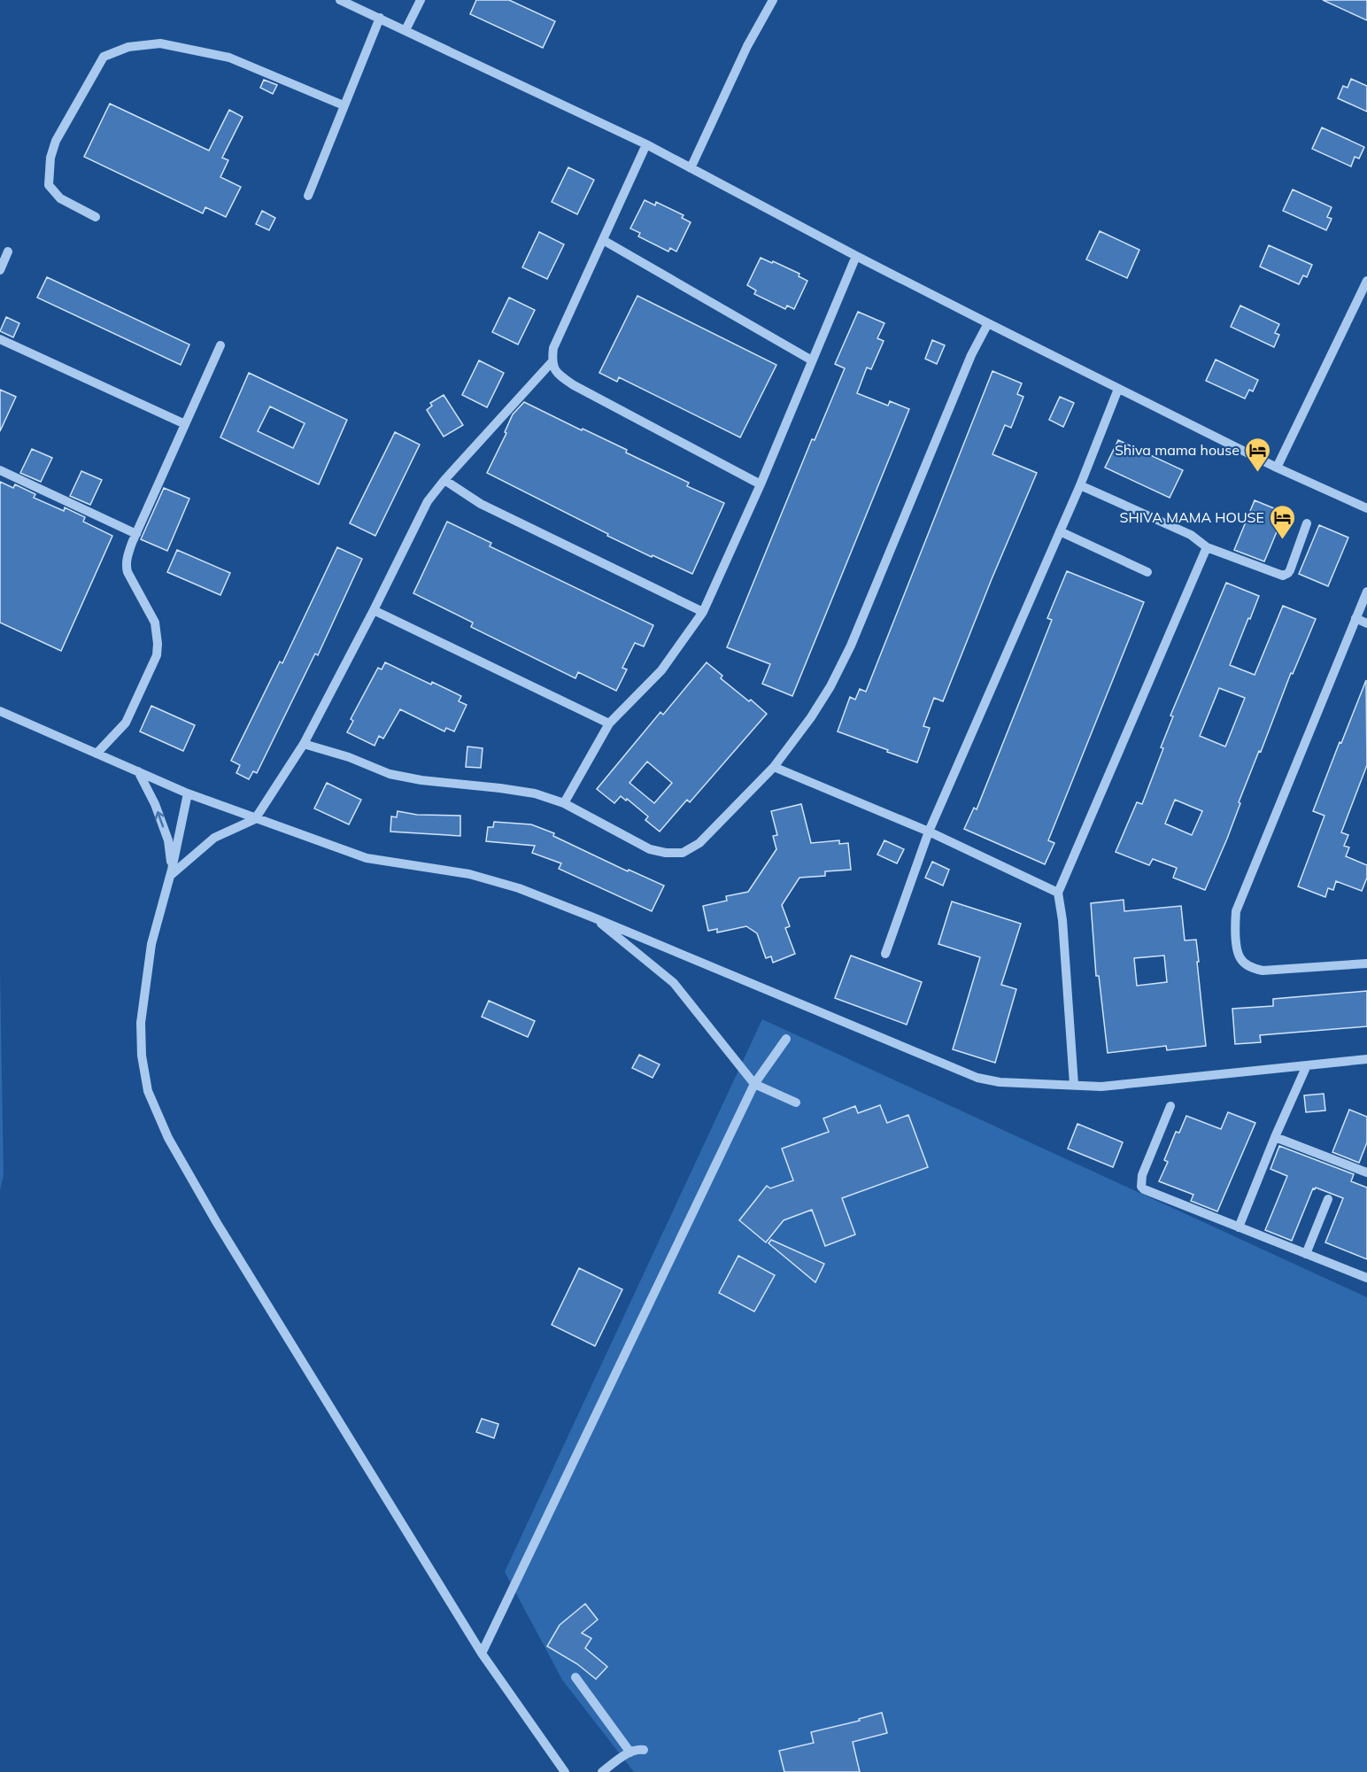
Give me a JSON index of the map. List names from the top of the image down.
{
  "places": {
    "hotel": ["Shiva mama house", "SHIVA MAMA HOUSE"]
  }
}
